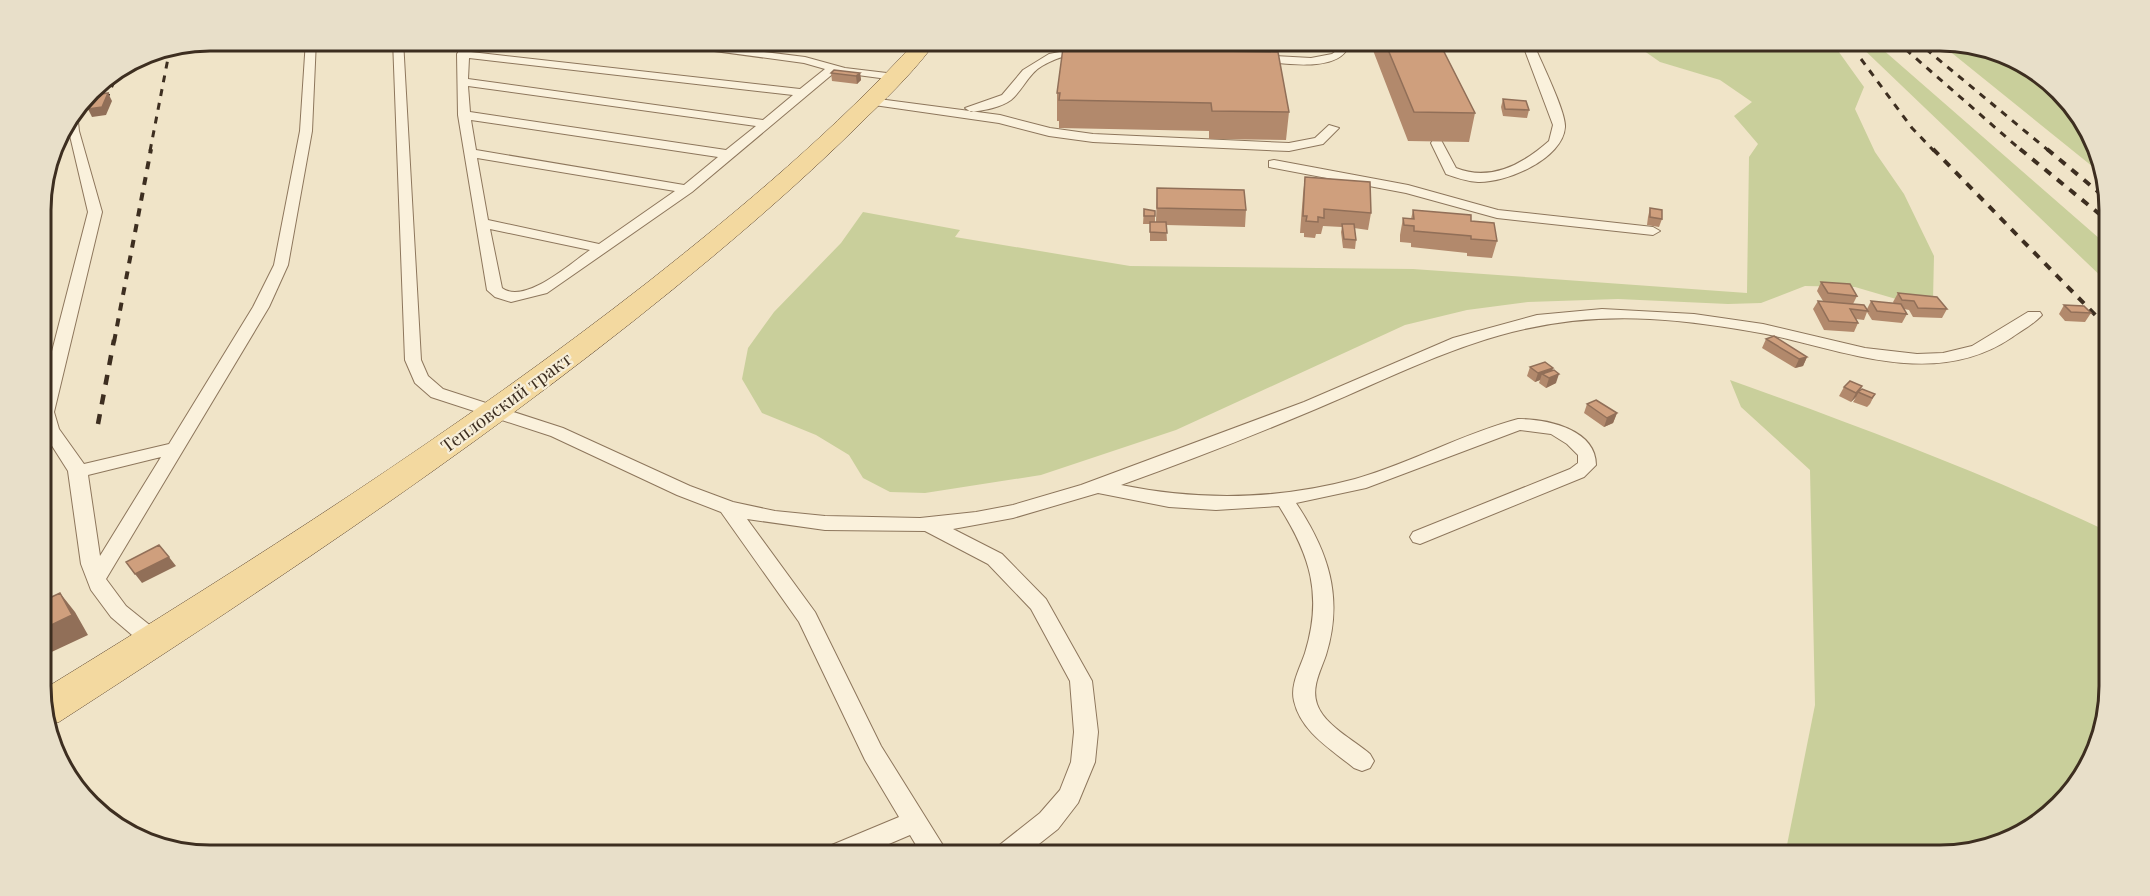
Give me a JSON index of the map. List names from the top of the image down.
{
  "streets": {
    "main road": ["Тепловский тракт"]
  }
}
